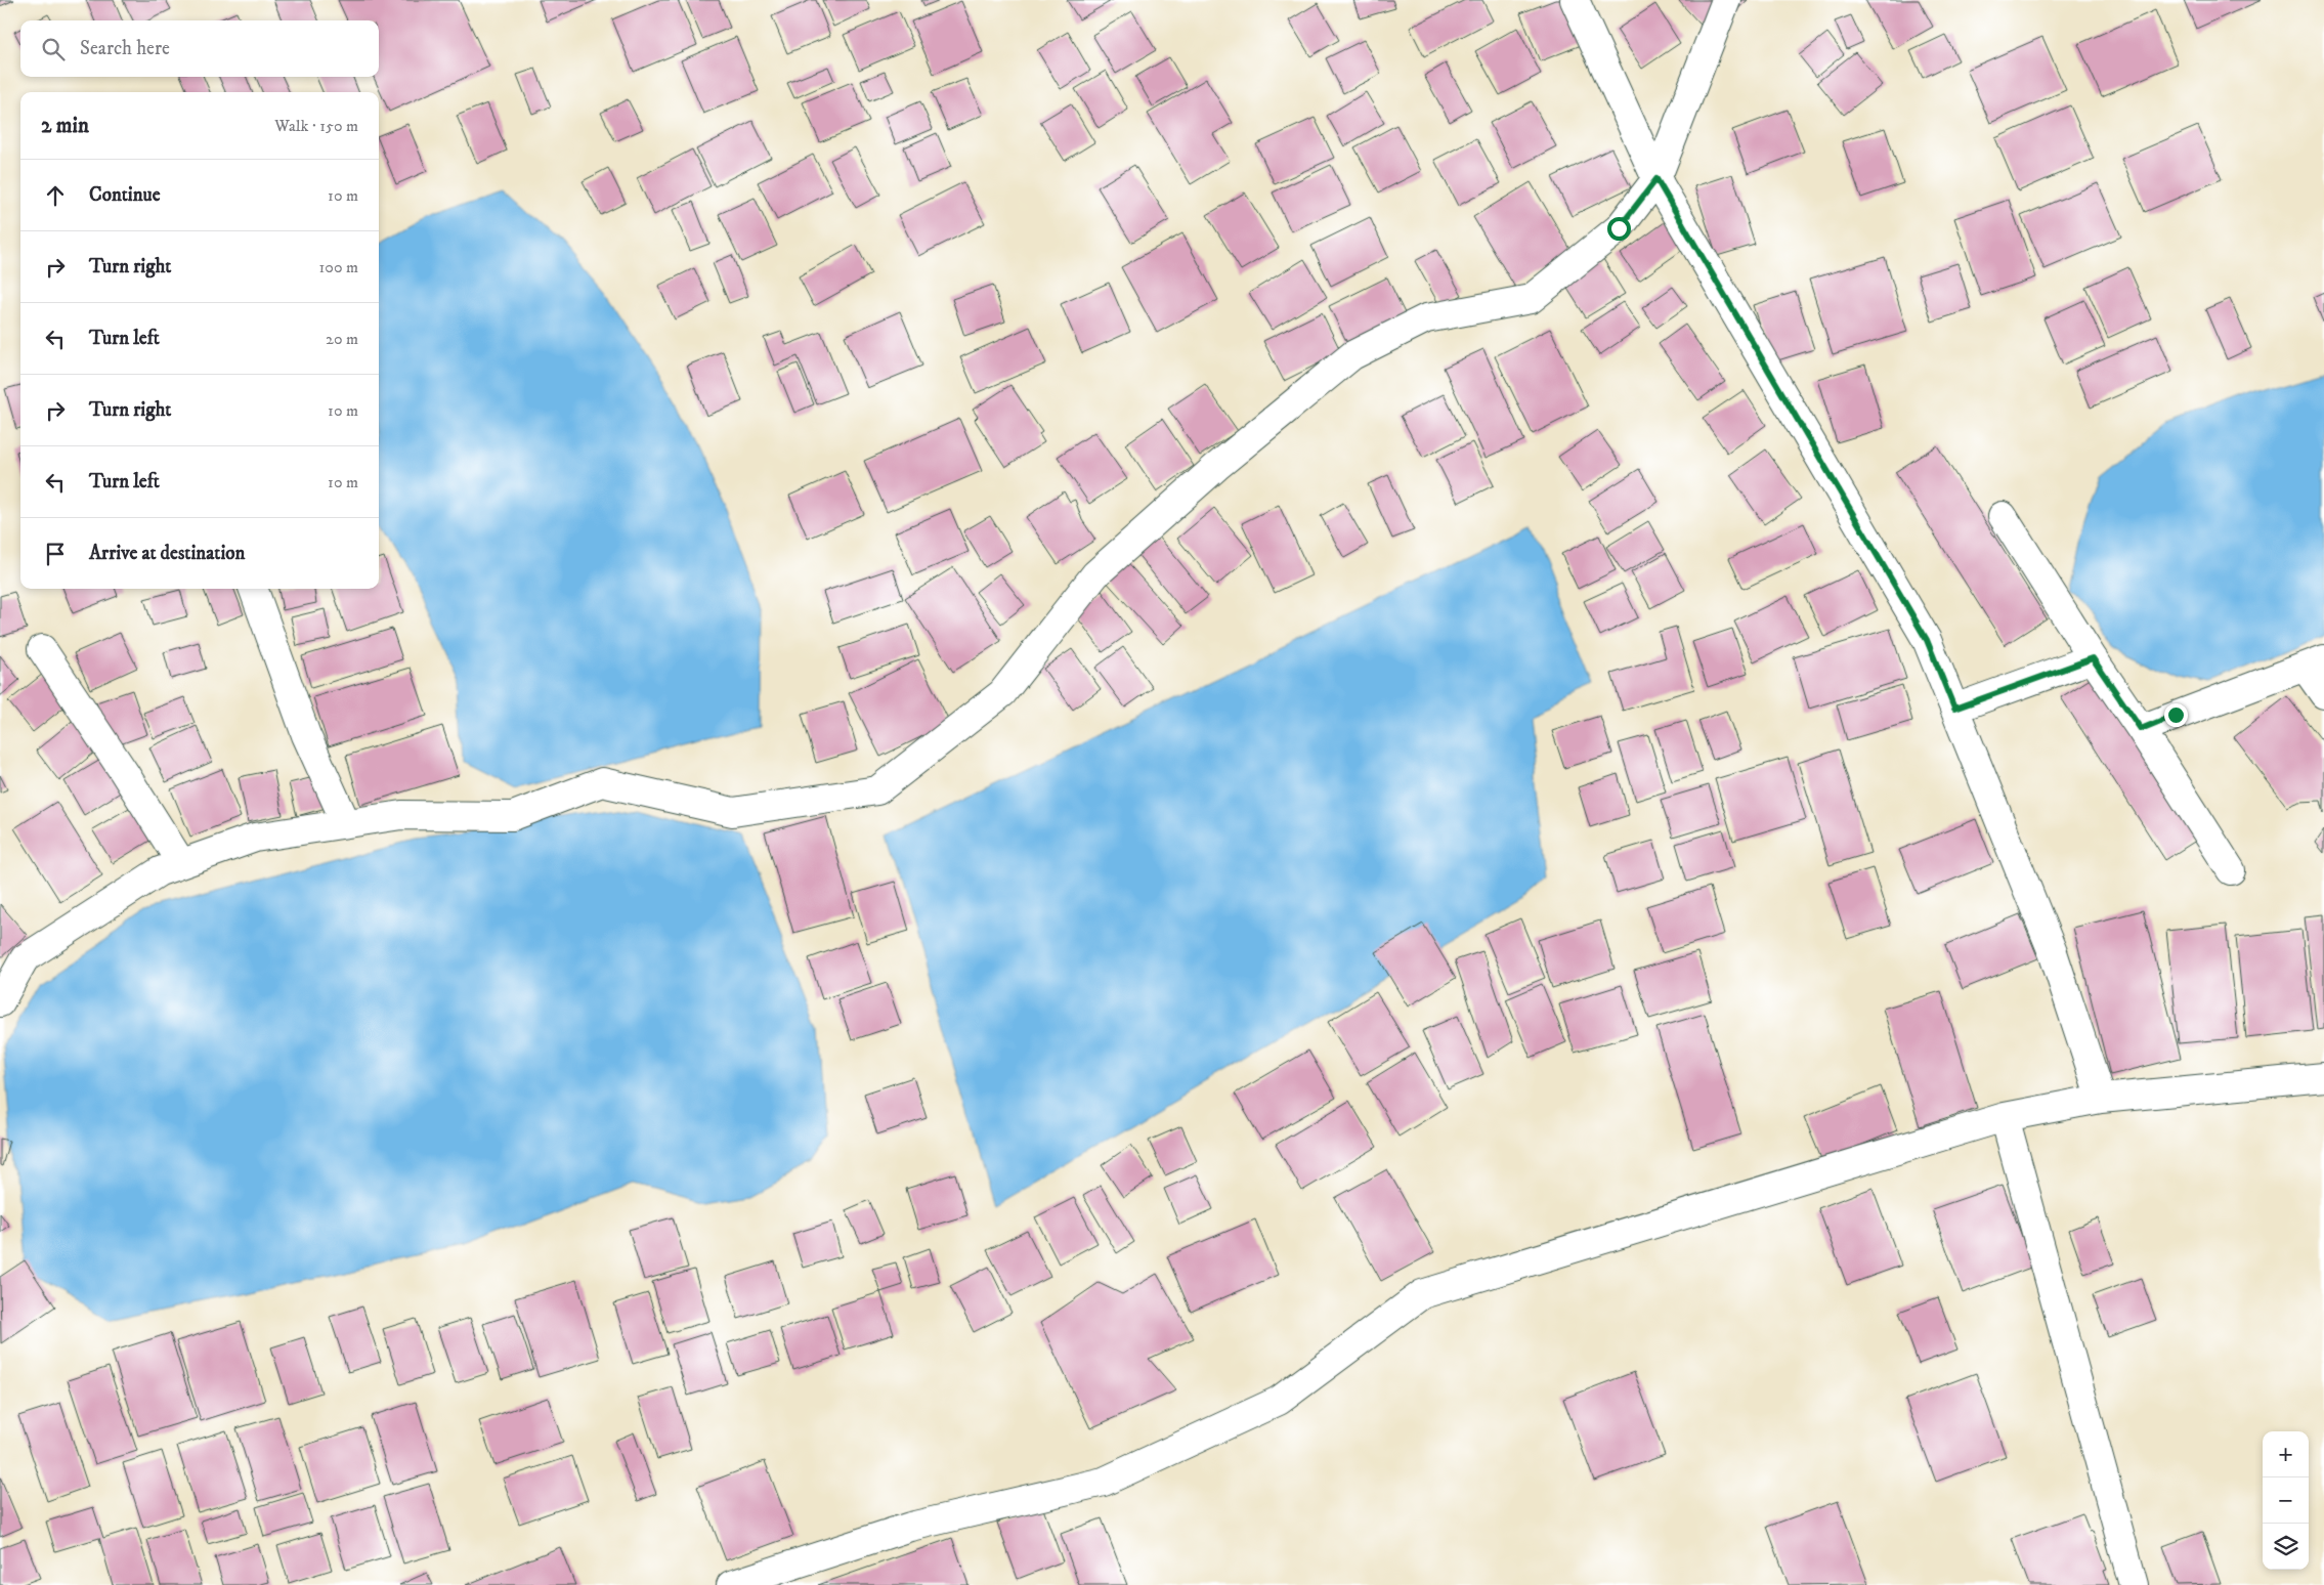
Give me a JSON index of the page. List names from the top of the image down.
{
  "page": {
    "search": "Search here",
    "heading": ["2 min", "Walk · 150 m"],
    "list": [
      ["Continue", "10 m"],
      ["Turn right", "100 m"],
      ["Turn left", "20 m"],
      ["Turn right", "10 m"],
      ["Turn left", "10 m"],
      "Arrive at destination"
    ],
    "map_buttons": ["+", "−"]
  }
}
